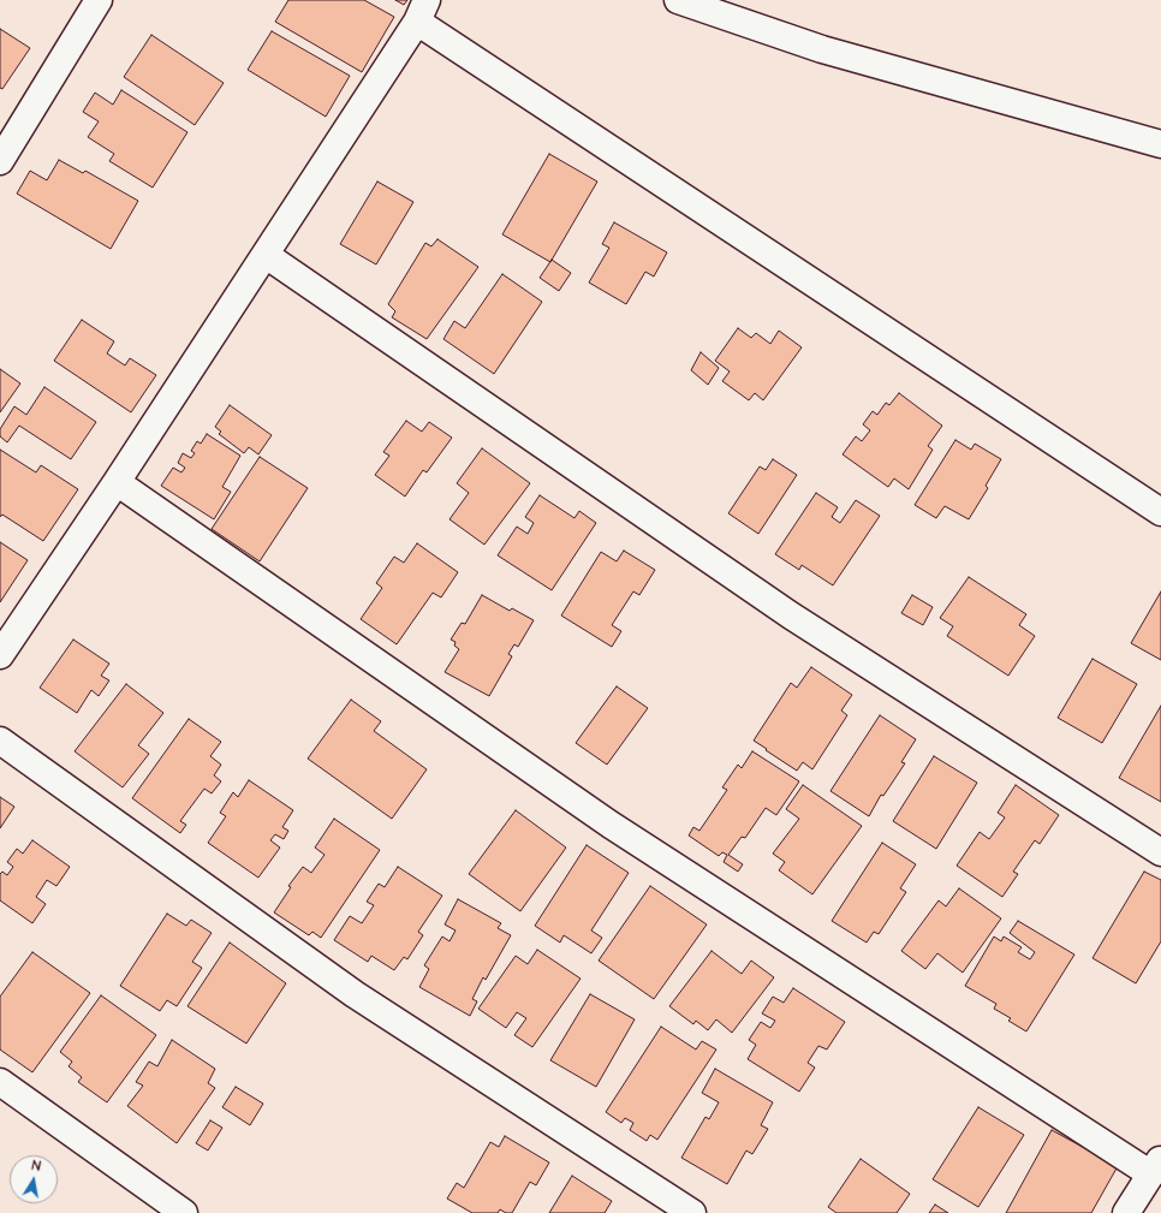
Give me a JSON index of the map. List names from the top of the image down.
{
  "north": "top"
}
